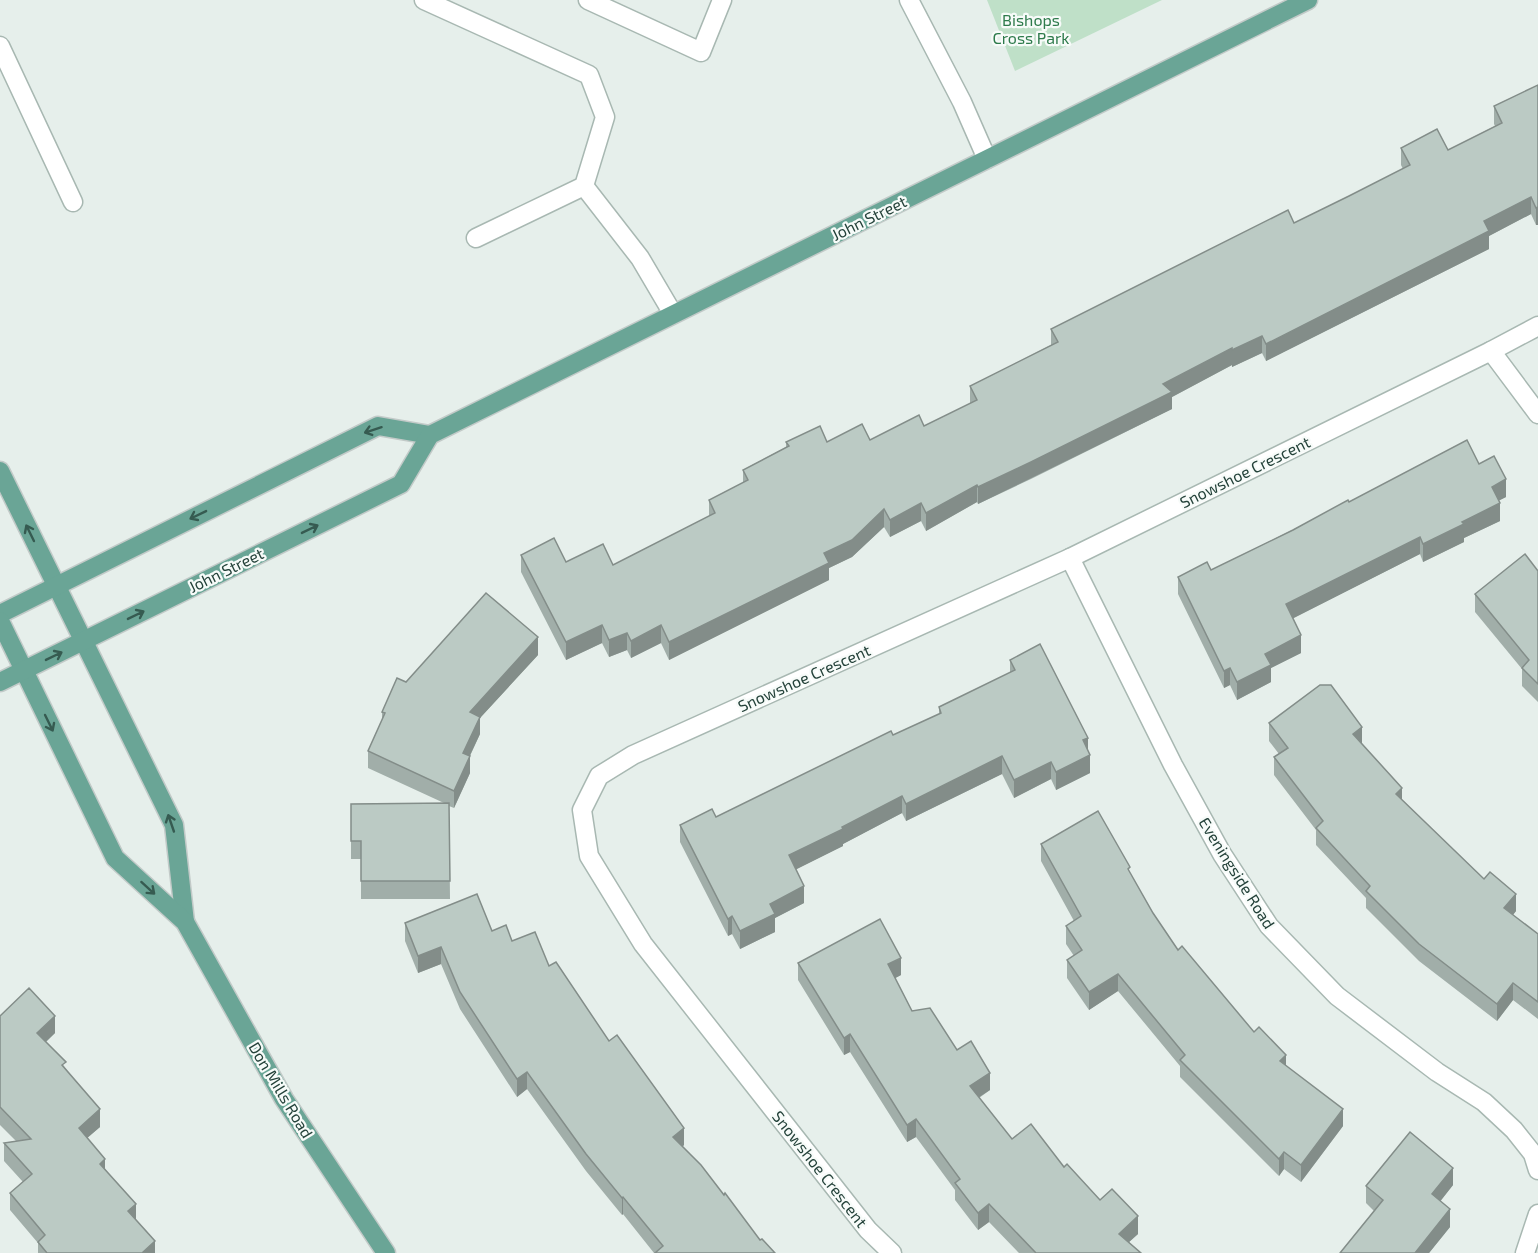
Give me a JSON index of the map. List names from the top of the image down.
{
  "streets": {
    "main road": ["John Street", "Don Mills Road"],
    "street": ["Snowshoe Crescent", "Eveningside Road"]
  },
  "crossings": [
    ["John Street", "Don Mills Road"],
    ["Snowshoe Crescent", "Eveningside Road"]
  ],
  "parks": ["Bishops Cross Park"]
}
